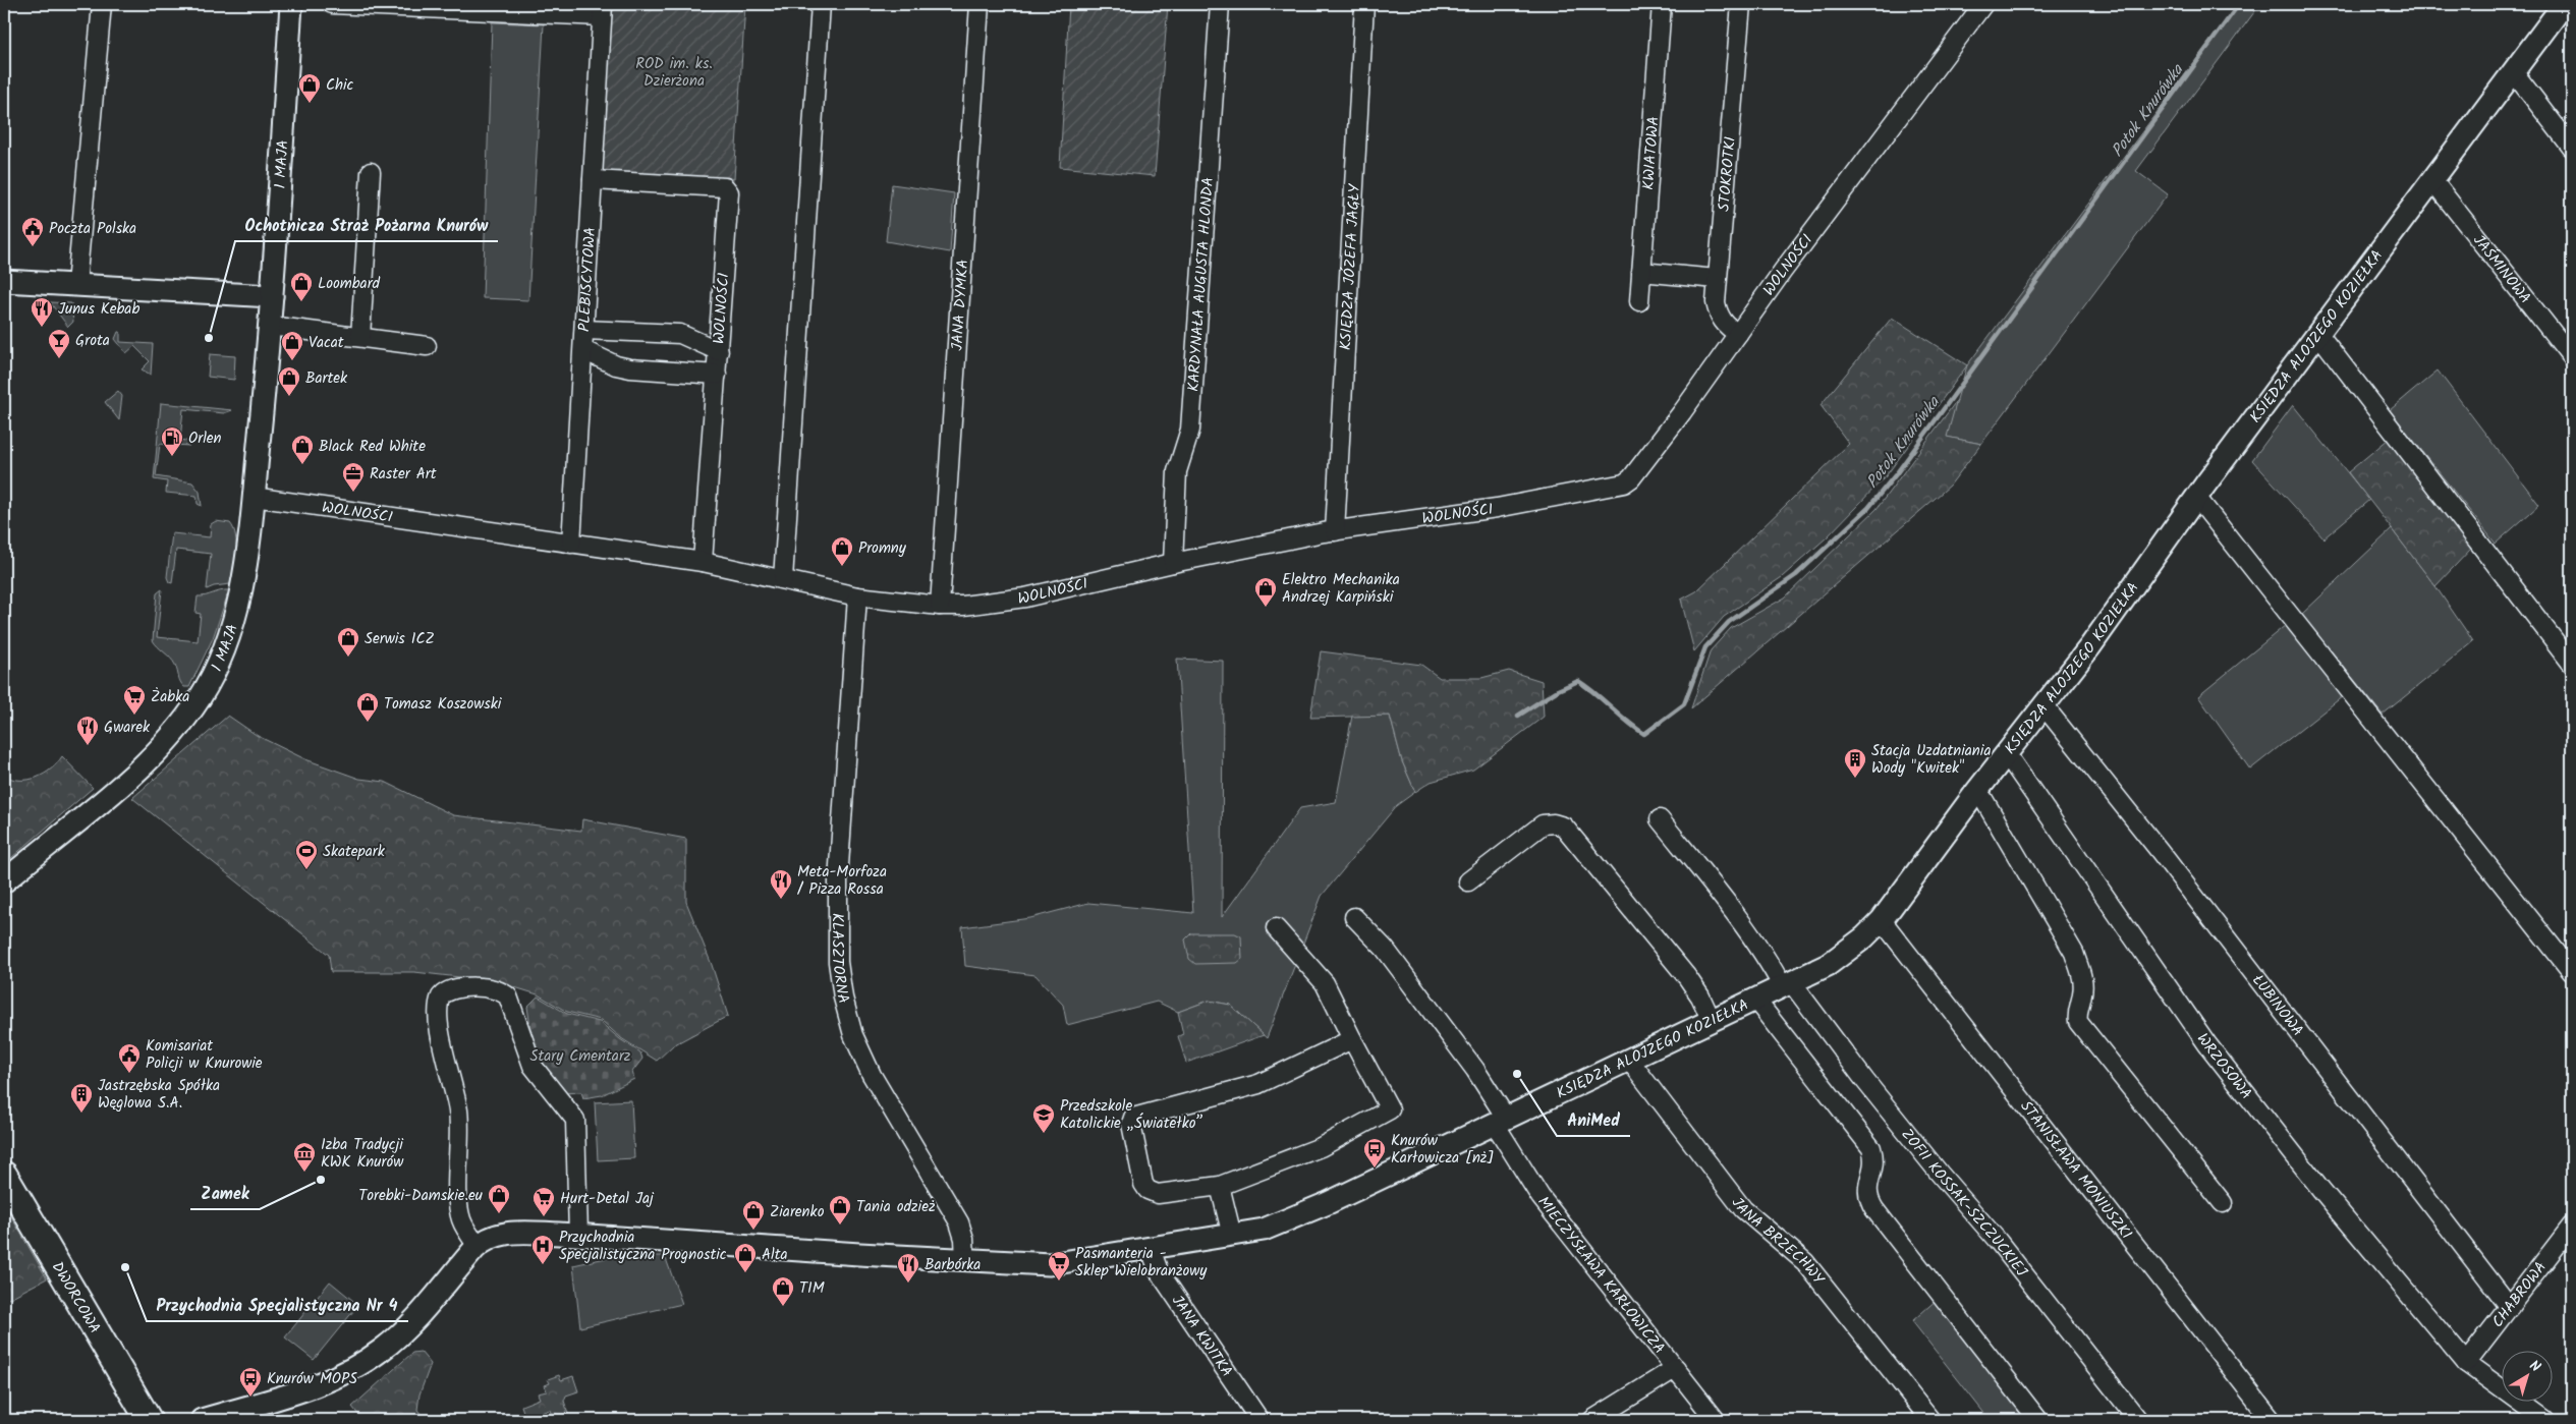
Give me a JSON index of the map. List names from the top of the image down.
{
  "streets": {
    "main road": ["DWORCOWA"],
    "street": [
      "KWIATOWA",
      "1 MAJA",
      "STOKROTKI",
      "WOLNOŚCI",
      "KSIĘDZA JÓZEFA JAGŁY",
      "JAŚMINOWA",
      "PLEBISCYTOWA",
      "KARDYNAŁA AUGUSTA HLONDA",
      "JANA DYMKA",
      "KSIĘDZA ALOJZEGO KOZIEŁKA",
      "KLASZTORNA",
      "ŁUBINOWA",
      "WRZOSOWA",
      "STANISŁAWA MONIUSZKI",
      "ZOFII KOSSAK-SZCZUCKIEJ",
      "JANA BRZECHWY",
      "MIECZYSŁAWA KARŁOWICZA",
      "CHABROWA",
      "JANA KWITKA"
    ]
  },
  "crossings": [
    ["1 MAJA", "WOLNOŚCI"],
    ["STOKROTKI", "WOLNOŚCI"],
    ["WOLNOŚCI", "KSIĘDZA JÓZEFA JAGŁY"],
    ["WOLNOŚCI", "PLEBISCYTOWA"],
    ["WOLNOŚCI", "KARDYNAŁA AUGUSTA HLONDA"],
    ["WOLNOŚCI", "JANA DYMKA"],
    ["WOLNOŚCI", "KLASZTORNA"],
    ["JAŚMINOWA", "KSIĘDZA ALOJZEGO KOZIEŁKA"],
    ["KSIĘDZA ALOJZEGO KOZIEŁKA", "KLASZTORNA"],
    ["KSIĘDZA ALOJZEGO KOZIEŁKA", "ŁUBINOWA"],
    ["KSIĘDZA ALOJZEGO KOZIEŁKA", "WRZOSOWA"],
    ["KSIĘDZA ALOJZEGO KOZIEŁKA", "STANISŁAWA MONIUSZKI"],
    ["KSIĘDZA ALOJZEGO KOZIEŁKA", "ZOFII KOSSAK-SZCZUCKIEJ"],
    ["KSIĘDZA ALOJZEGO KOZIEŁKA", "JANA BRZECHWY"],
    ["KSIĘDZA ALOJZEGO KOZIEŁKA", "MIECZYSŁAWA KARŁOWICZA"],
    ["KSIĘDZA ALOJZEGO KOZIEŁKA", "JANA KWITKA"],
    ["ŁUBINOWA", "CHABROWA"],
    ["WRZOSOWA", "CHABROWA"]
  ],
  "water": ["Potok Knurówka"],
  "parks": ["ROD im. ks. Dzierżona", "Stary Cmentarz"],
  "places": {
    "shop": [
      "Chic",
      "Loombard",
      "Vacat",
      "Bartek",
      "Black Red White",
      "Promny",
      "Elektro Mechanika Andrzej Karpiński",
      "Serwis ICZ",
      "Tomasz Koszowski",
      "Torebki-Damskie.eu",
      "Tania odzież",
      "Ziarenko",
      "Alta",
      "TIM"
    ],
    "public building": ["Poczta Polska", "Komisariat Policji w Knurowie"],
    "restaurant": [
      "Junus Kebab",
      "Gwarek",
      "Meta-Morfoza / Pizza Rossa",
      "Barbórka"
    ],
    "other": [
      "Ochotnicza Straż Pożarna Knurów",
      "AniMed",
      "Zamek",
      "Przychodnia Specjalistyczna Nr 4"
    ],
    "bar": ["Grota"],
    "fuel station": ["Orlen"],
    "office": ["Raster Art"],
    "supermarket": ["Żabka", "Hurt-Detal Jaj", "Pasmanteria - Sklep Wielobranżowy"],
    "building": ["Stacja Uzdatniania Wody \"Kwitek\"", "Jastrzębska Spółka Węglowa S.A."],
    "sports": ["Skatepark"],
    "school or university": ["Przedszkole Katolickie „Światełko”"],
    "bus stop": ["Knurów Karłowicza [nż]", "Knurów MOPS"],
    "museum": ["Izba Tradycji KWK Knurów"],
    "hospital": ["Przychodnia Specjalistyczna Prognostic"]
  },
  "north": "top right"
}
